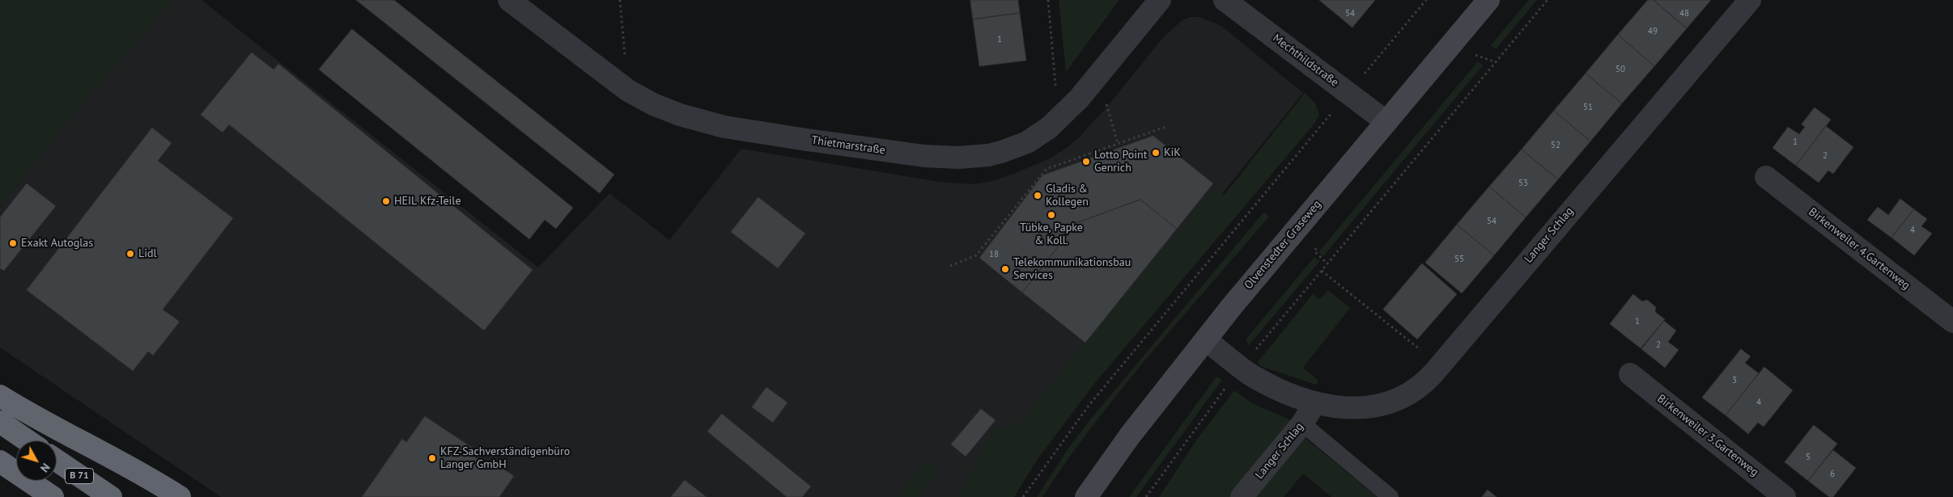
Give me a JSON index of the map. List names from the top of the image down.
{
  "streets": {
    "highway": ["B 71"],
    "main road": ["Olvenstedter Graseweg"],
    "street": [
      "Mechthildstraße",
      "Thietmarstraße",
      "Langer Schlag",
      "Birkenweiler 4.Gartenweg",
      "Birkenweiler 3.Gartenweg"
    ]
  },
  "crossings": [
    ["Mechthildstraße", "Olvenstedter Graseweg"],
    ["Langer Schlag", "Olvenstedter Graseweg"]
  ],
  "places": [
    "KiK",
    "Lotto Point Genrich",
    "Gladis & Kollegen",
    "HEIL Kfz-Teile",
    "Tübke, Papke & Koll.",
    "Exakt Autoglas",
    "Lidl",
    "Telekommunikationsbau Services",
    "KFZ-Sachverständigenbüro Langer GmbH"
  ],
  "house_numbers": [
    "54",
    "48",
    "49",
    "1",
    "50",
    "51",
    "1",
    "52",
    "2",
    "53",
    "54",
    "4",
    "18",
    "55",
    "1",
    "2",
    "3",
    "4",
    "5",
    "6"
  ],
  "north": "bottom right"
}
